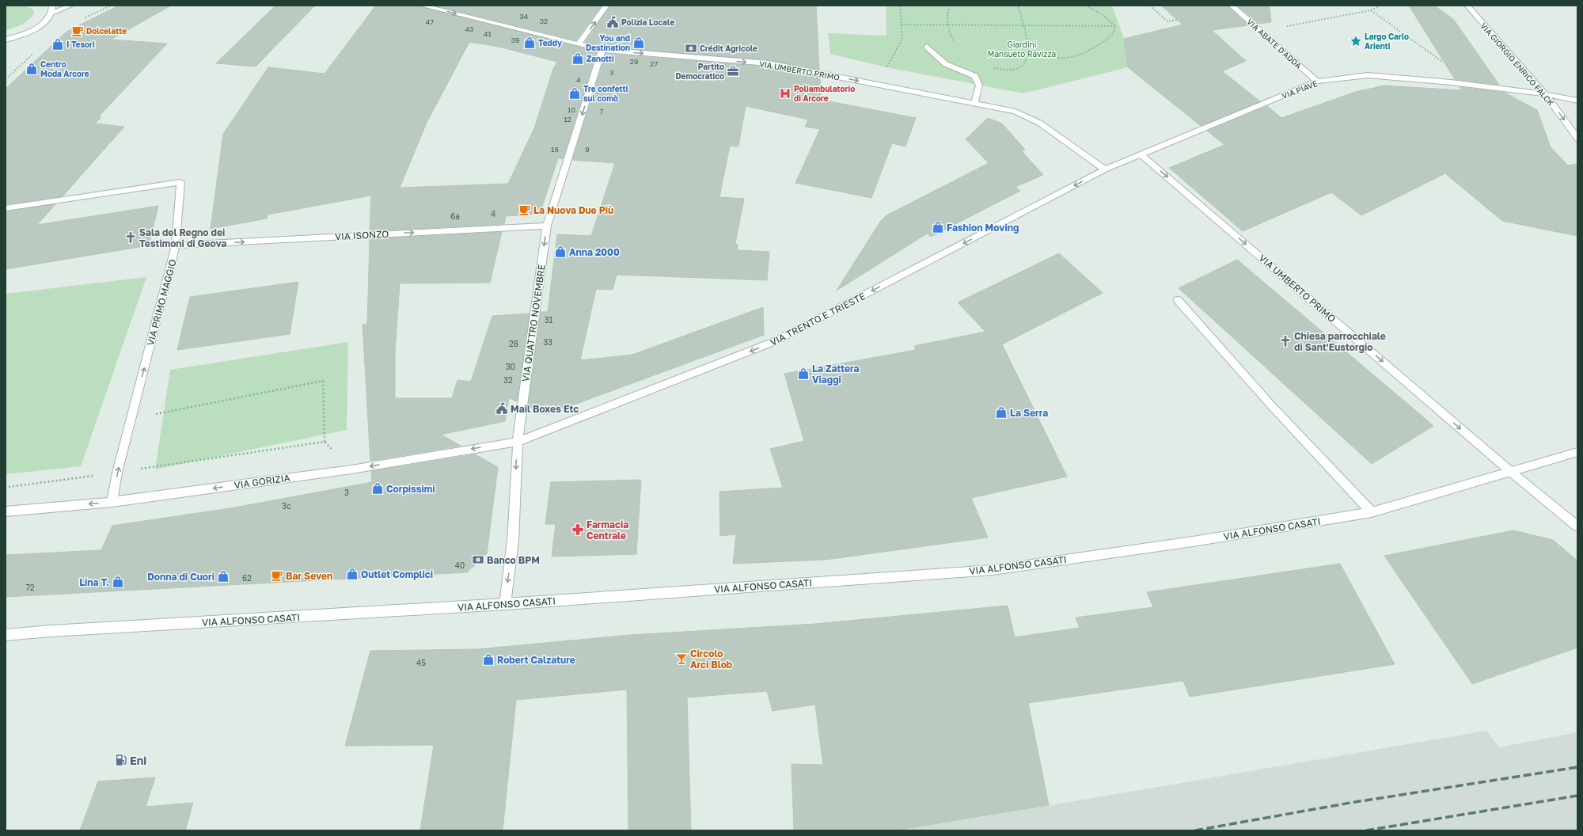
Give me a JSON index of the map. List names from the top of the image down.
{
  "streets": {
    "street": [
      "VIA ABATE D'ADDA",
      "VIA GIORGIO ENRICO FALCK",
      "VIA UMBERTO PRIMO",
      "VIA PIAVE",
      "VIA ISONZO",
      "VIA PRIMO MAGGIO",
      "VIA TRENTO E TRIESTE",
      "VIA QUATTRO NOVEMBRE",
      "VIA GORIZIA",
      "VIA ALFONSO CASATI"
    ]
  },
  "crossings": [
    ["VIA ABATE D'ADDA", "VIA PIAVE"],
    ["VIA GIORGIO ENRICO FALCK", "VIA PIAVE"],
    ["VIA UMBERTO PRIMO", "VIA PIAVE"],
    ["VIA UMBERTO PRIMO", "VIA TRENTO E TRIESTE"],
    ["VIA UMBERTO PRIMO", "VIA QUATTRO NOVEMBRE"],
    ["VIA UMBERTO PRIMO", "VIA ALFONSO CASATI"],
    ["VIA PIAVE", "VIA TRENTO E TRIESTE"],
    ["VIA ISONZO", "VIA PRIMO MAGGIO"],
    ["VIA ISONZO", "VIA QUATTRO NOVEMBRE"],
    ["VIA PRIMO MAGGIO", "VIA GORIZIA"],
    ["VIA TRENTO E TRIESTE", "VIA QUATTRO NOVEMBRE"],
    ["VIA TRENTO E TRIESTE", "VIA GORIZIA"],
    ["VIA QUATTRO NOVEMBRE", "VIA GORIZIA"],
    ["VIA QUATTRO NOVEMBRE", "VIA ALFONSO CASATI"]
  ],
  "one_way": [
    "VIA UMBERTO PRIMO",
    "VIA ISONZO",
    "VIA PRIMO MAGGIO",
    "VIA TRENTO E TRIESTE",
    "VIA QUATTRO NOVEMBRE",
    "VIA GORIZIA"
  ],
  "parks": ["Giardini Mansueto Ravizza"],
  "places": {
    "public building": ["Polizia Locale", "Mail Boxes Etc"],
    "cafe": ["Dolcelatte", "La Nuova Due Più", "Bar Seven"],
    "place": ["Largo Carlo Arienti"],
    "shop": [
      "Teddy",
      "You and Destination",
      "I Tesori",
      "Zanotti",
      "Centro Moda Arcore",
      "Tre confetti sul comò",
      "Fashion Moving",
      "Anna 2000",
      "La Zattera Viaggi",
      "La Serra",
      "Corpissimi",
      "Outlet Complici",
      "Donna di Cuori",
      "Lina T.",
      "Robert Calzature"
    ],
    "bank": ["Crédit Agricole", "Banco BPM"],
    "office": ["Partito Democratico"],
    "hospital": ["Poliambulatorio di Arcore"],
    "church": ["Sala del Regno dei Testimoni di Geova", "Chiesa parrocchiale di Sant'Eustorgio"],
    "pharmacy": ["Farmacia Centrale"],
    "bar": ["Circolo Arci Blob"],
    "fuel station": ["Eni"]
  },
  "house_numbers": [
    "34",
    "32",
    "47",
    "43",
    "41",
    "39",
    "29",
    "27",
    "3",
    "4",
    "10",
    "7",
    "12",
    "16",
    "9",
    "4",
    "6a",
    "31",
    "33",
    "28",
    "30",
    "32",
    "3",
    "3c",
    "40",
    "62",
    "72",
    "45"
  ]
}
